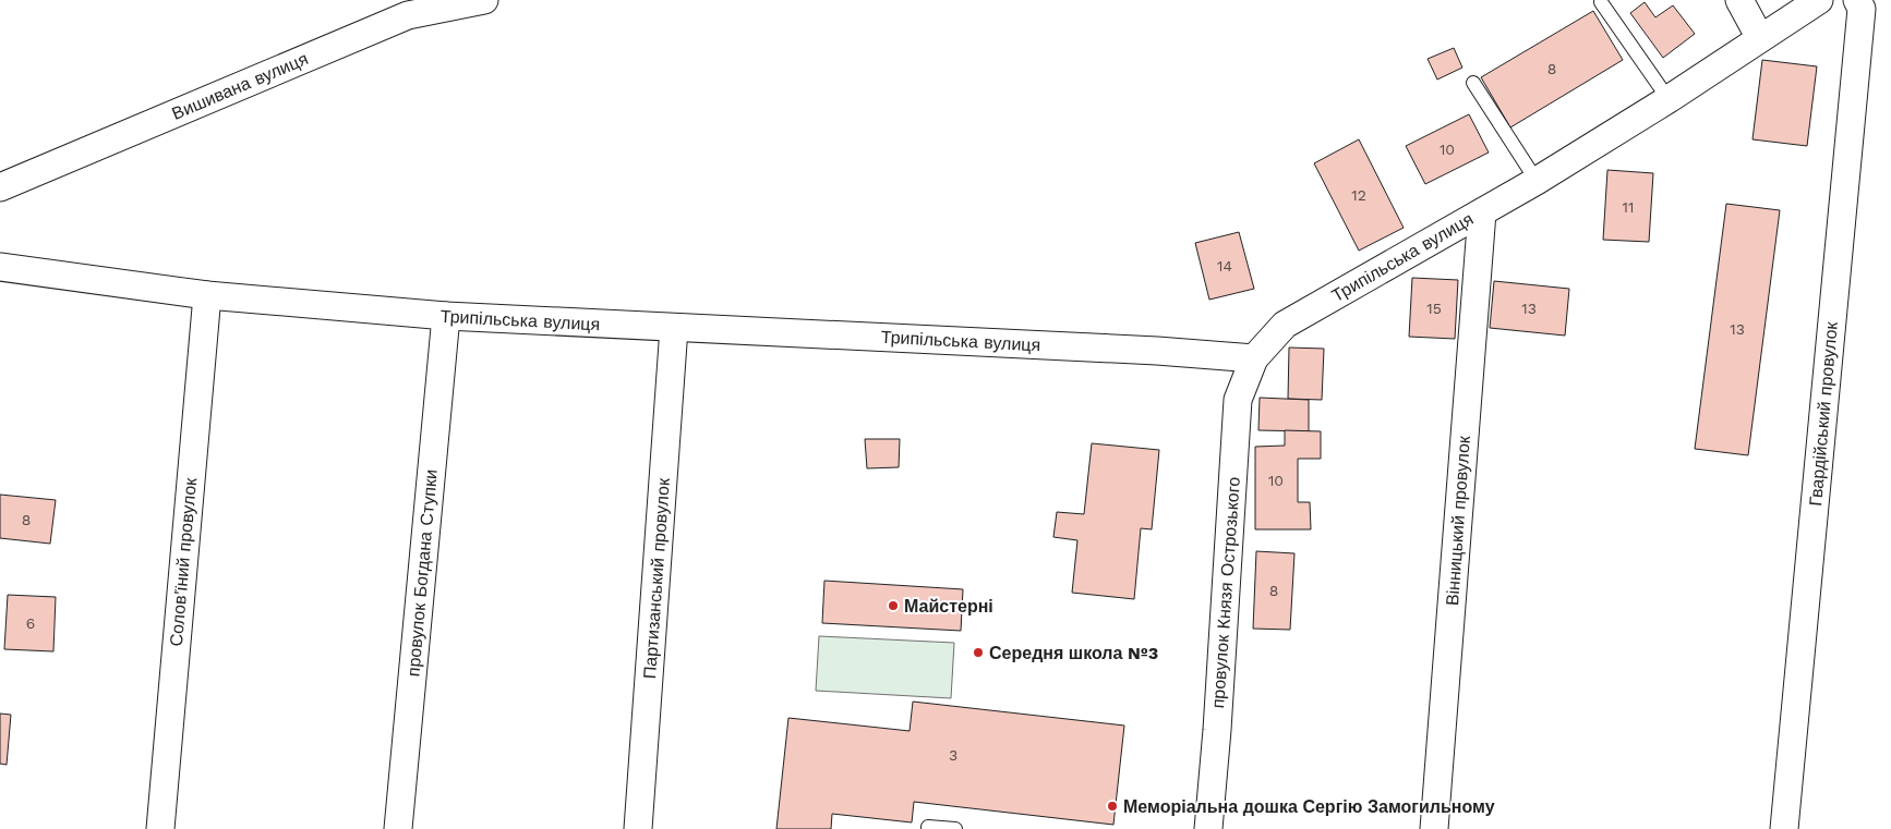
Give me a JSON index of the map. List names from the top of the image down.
{
  "streets": {
    "street": [
      "Вишивана вулиця",
      "Трипільська вулиця",
      "Гвардійський провулок",
      "Вінницький провулок",
      "Солов'їний провулок",
      "провулок Богдана Ступки",
      "Партизанський провулок",
      "провулок Князя Острозького"
    ]
  },
  "crossings": [
    ["Трипільська вулиця", "Вінницький провулок"],
    ["Трипільська вулиця", "Солов'їний провулок"],
    ["Трипільська вулиця", "провулок Богдана Ступки"],
    ["Трипільська вулиця", "Партизанський провулок"],
    ["Трипільська вулиця", "провулок Князя Острозького"]
  ],
  "places": ["Майстерні", "Середня школа №3", "Меморіальна дошка Сергію Замогильному"],
  "house_numbers": [
    "8",
    "10",
    "12",
    "11",
    "14",
    "15",
    "13",
    "13",
    "10",
    "8",
    "8",
    "6",
    "3"
  ]
}
